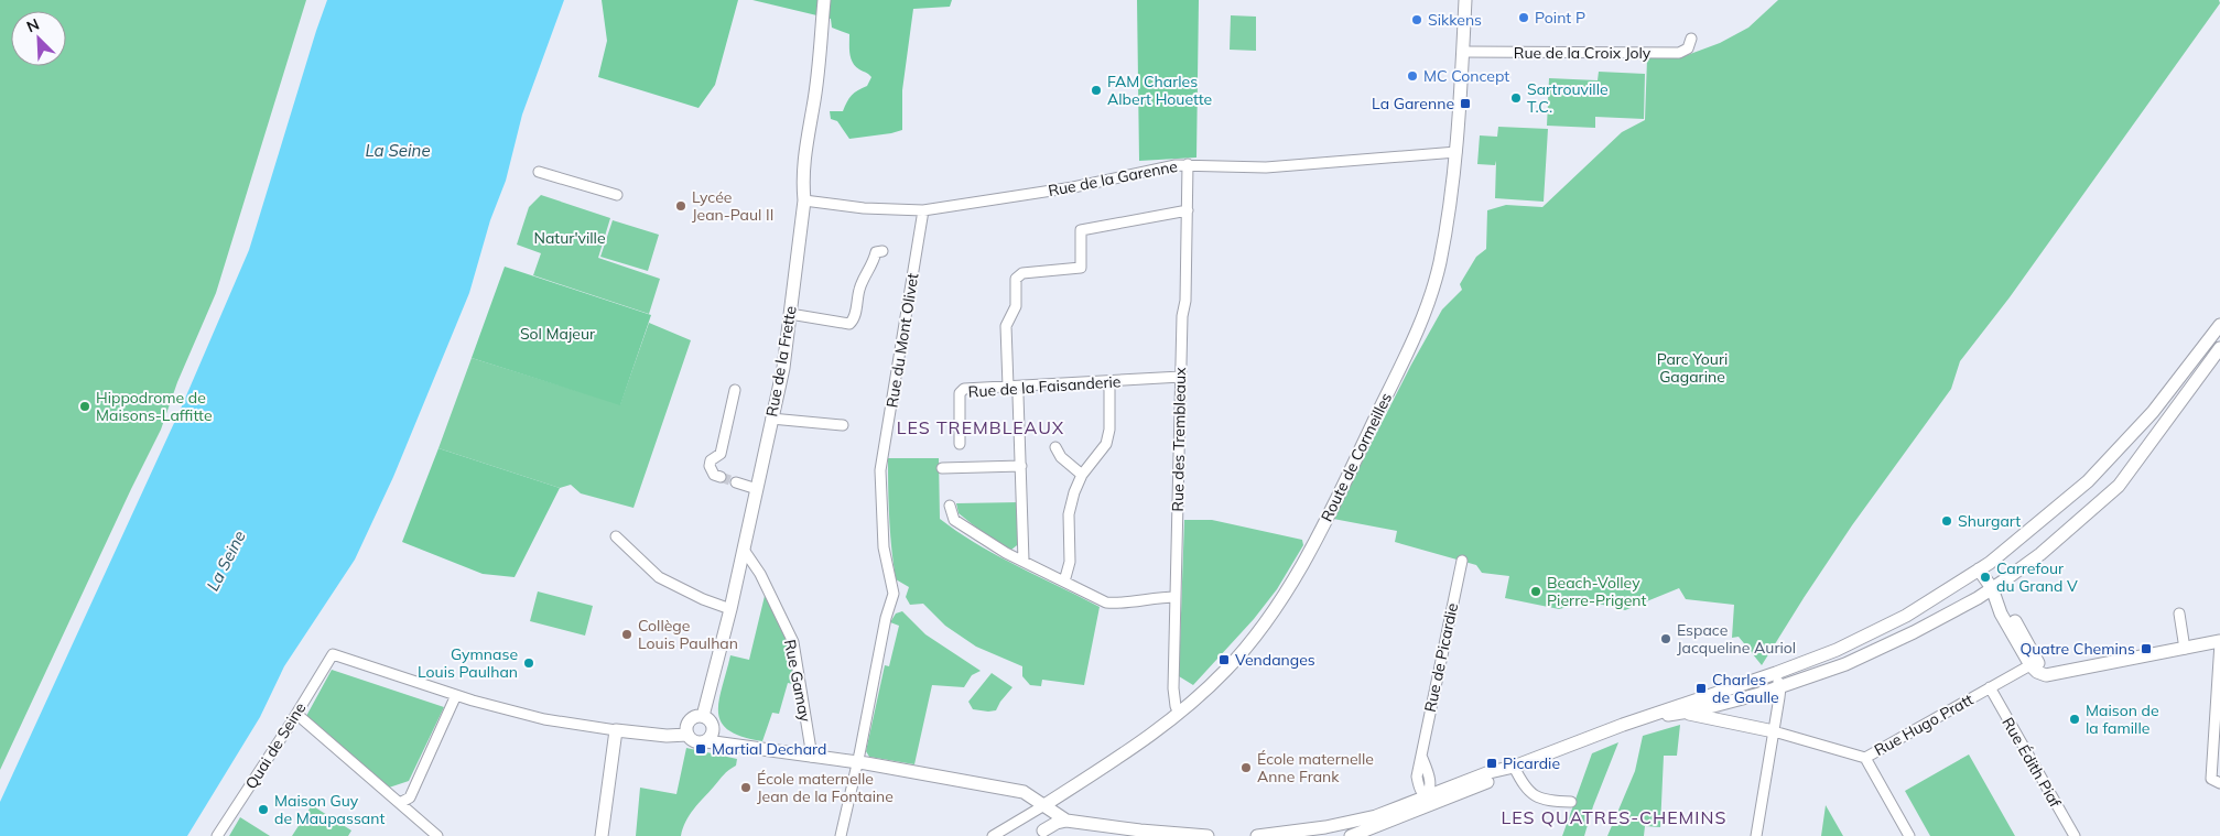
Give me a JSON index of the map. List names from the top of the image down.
{
  "streets": {
    "main road": ["Rue de la Frette", "Route de Cormeilles"],
    "street": [
      "Rue de la Croix Joly",
      "Rue de la Garenne",
      "Rue du Mont Olivet",
      "Rue de la Faisanderie",
      "Rue des Trembleaux",
      "Rue de Picardie",
      "Rue Gamay",
      "Rue Hugo Pratt",
      "Quai de Seine",
      "Rue Édith Piaf"
    ]
  },
  "crossings": [
    ["Rue de la Croix Joly", "Route de Cormeilles"],
    ["Rue de la Garenne", "Rue du Mont Olivet"],
    ["Rue de la Garenne", "Rue de la Frette"],
    ["Rue de la Garenne", "Rue des Trembleaux"],
    ["Rue de la Garenne", "Route de Cormeilles"],
    ["Rue de la Frette", "Rue Gamay"],
    ["Rue de la Faisanderie", "Rue des Trembleaux"],
    ["Rue des Trembleaux", "Route de Cormeilles"],
    ["Rue Hugo Pratt", "Rue Édith Piaf"]
  ],
  "districts": ["LES TREMBLEAUX", "LES QUATRES-CHEMINS"],
  "water": ["La Seine"],
  "parks": ["Natur'ville", "Sol Majeur", "Parc Youri Gagarine"],
  "places": {
    "other": [
      "Point P",
      "Sikkens",
      "MC Concept",
      "FAM Charles Albert Houette",
      "Sartrouville T.C.",
      "Lycée Jean-Paul II",
      "Hippodrome de Maisons-Laffitte",
      "Shurgart",
      "Carrefour du Grand V",
      "Beach-Volley Pierre-Prigent",
      "Collège Louis Paulhan",
      "Espace Jacqueline Auriol",
      "Gymnase Louis Paulhan",
      "Maison de la famille",
      "École maternelle Anne Frank",
      "École maternelle Jean de la Fontaine",
      "Maison Guy de Maupassant"
    ],
    "transit": [
      "La Garenne",
      "Quatre Chemins",
      "Vendanges",
      "Charles de Gaulle",
      "Martial Dechard",
      "Picardie"
    ]
  },
  "north": "top left"
}
